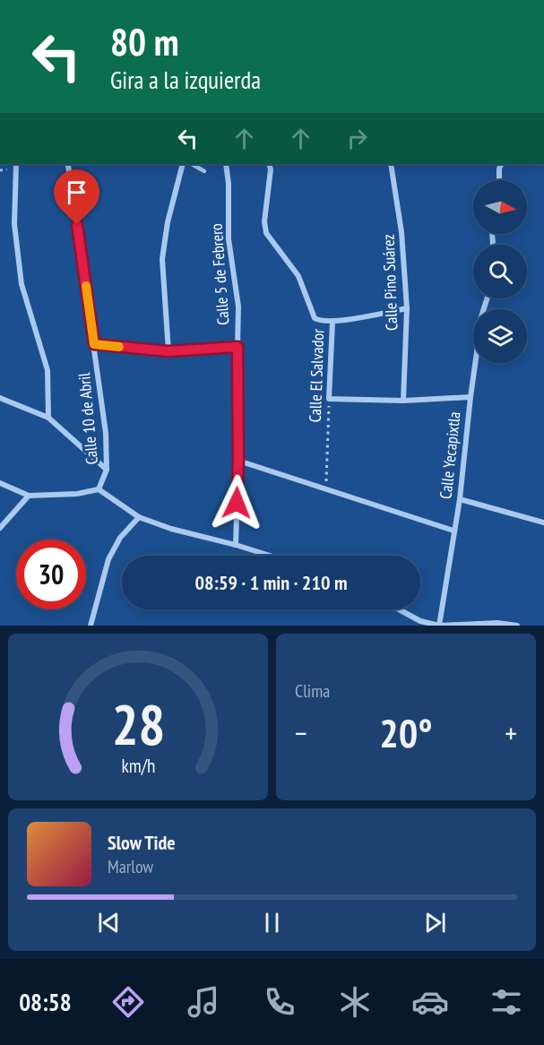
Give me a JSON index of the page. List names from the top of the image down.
{
  "streets": {
    "street": [
      "Calle 5 de Febrero",
      "Calle Pino Suárez",
      "Calle El Salvador",
      "Calle 10 de Abril",
      "Calle Yecapixtla"
    ]
  },
  "north": "right",
  "page": {
    "turn": ["80 m", "Gira a la izquierda"],
    "limit": "30",
    "trip": "08:59 · 1 min · 210 m",
    "tile": "Clima",
    "heat": ["−", "20°", "+"],
    "song": ["Slow Tide", "Marlow"],
    "tabs": "08:58",
    "gauge": ["28", "km/h"]
  }
}
